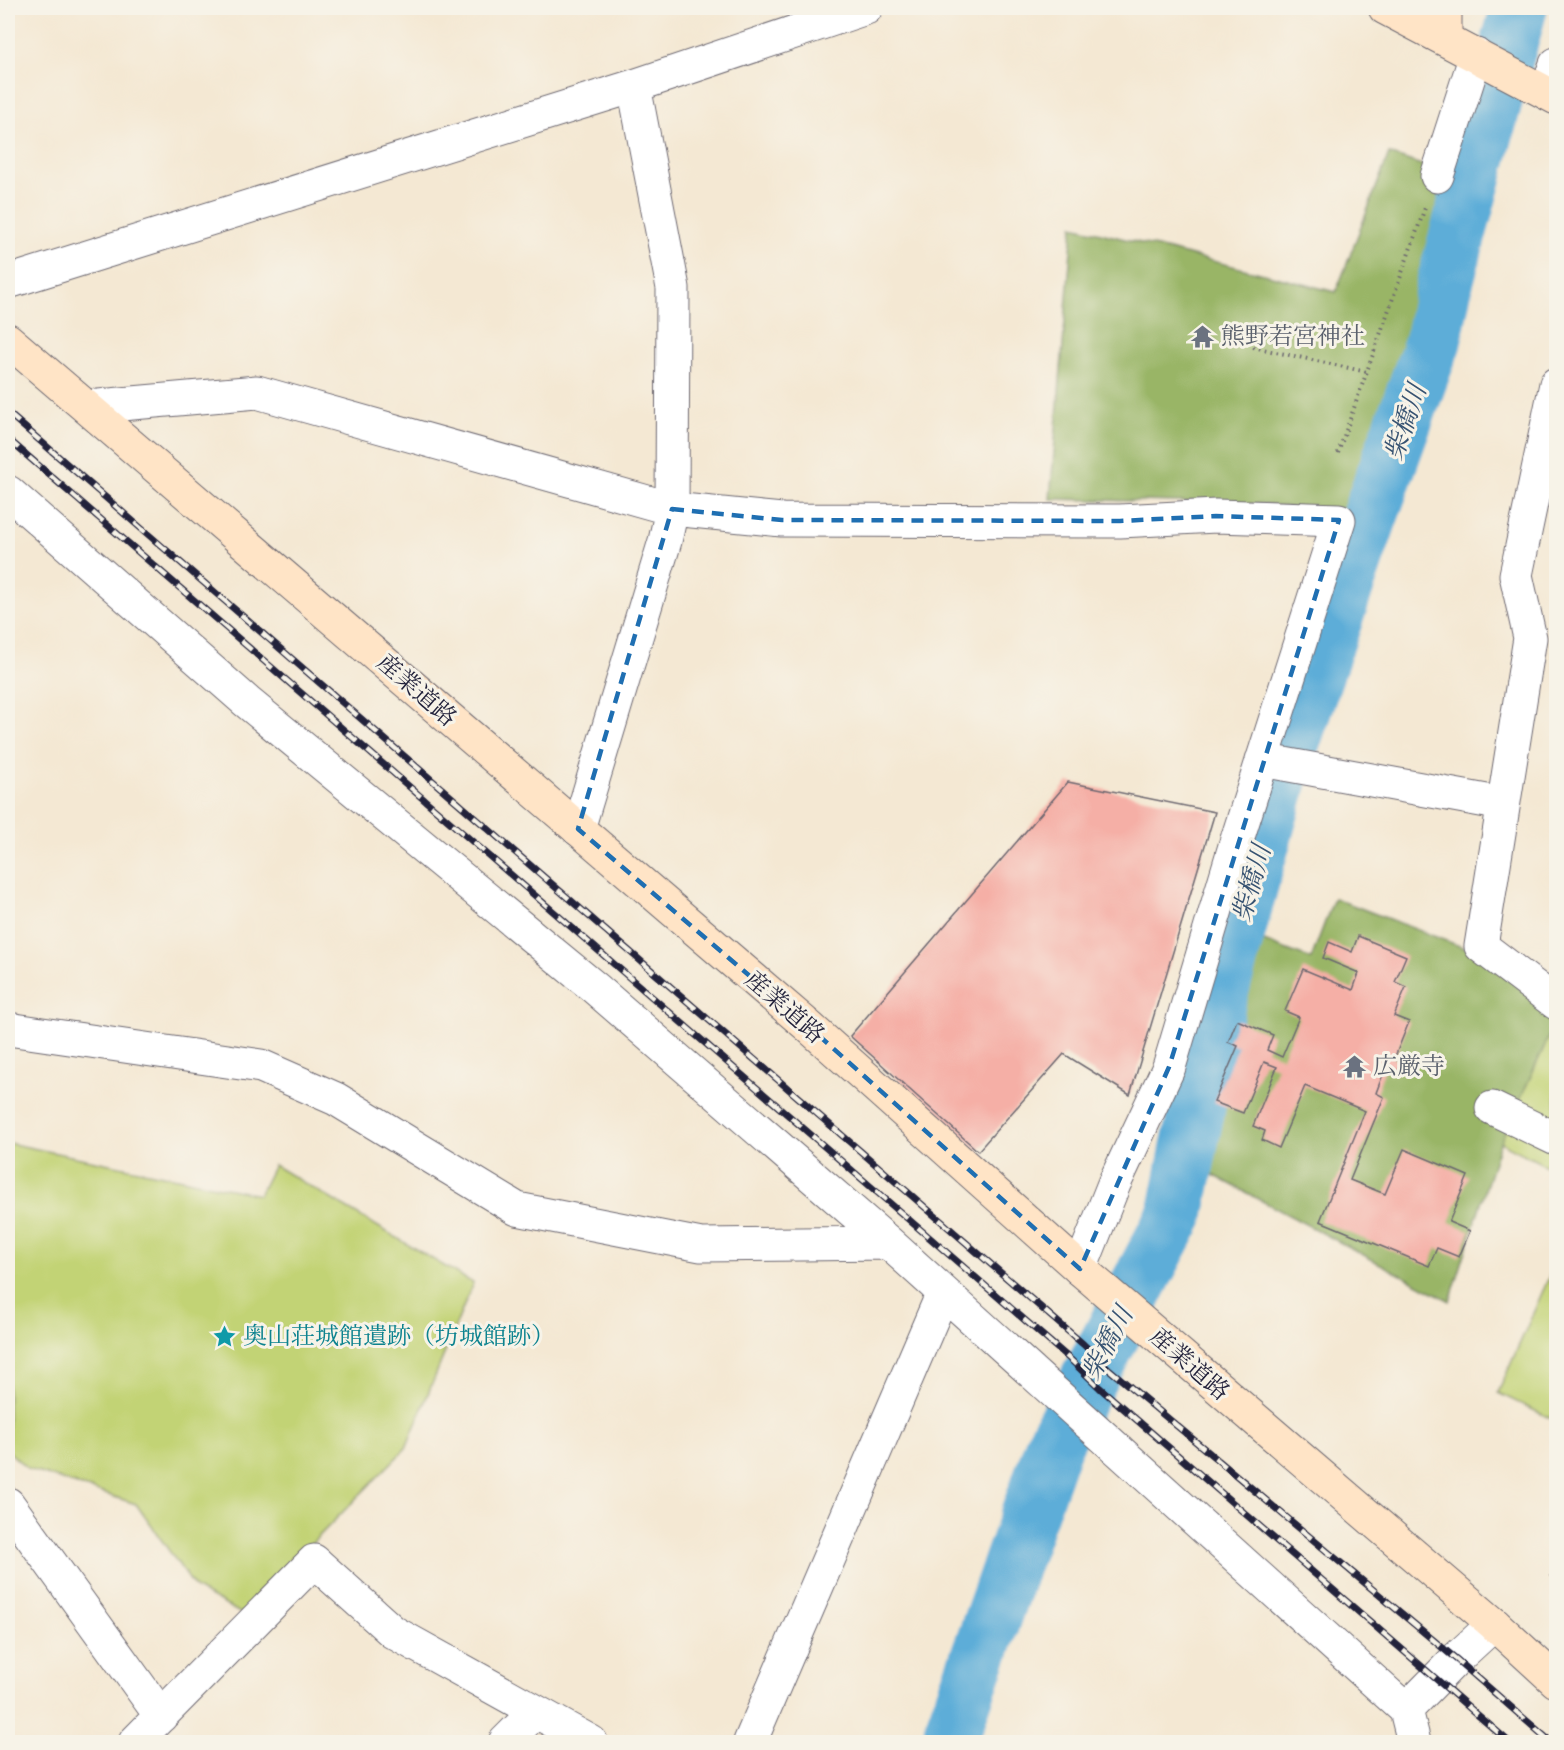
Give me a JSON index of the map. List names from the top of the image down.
{
  "streets": {
    "street": ["産業道路"]
  },
  "water": ["柴橋川"],
  "places": {
    "temple": ["熊野若宮神社", "広厳寺"],
    "place": ["奥山荘城館遺跡（坊城館跡）"]
  }
}
